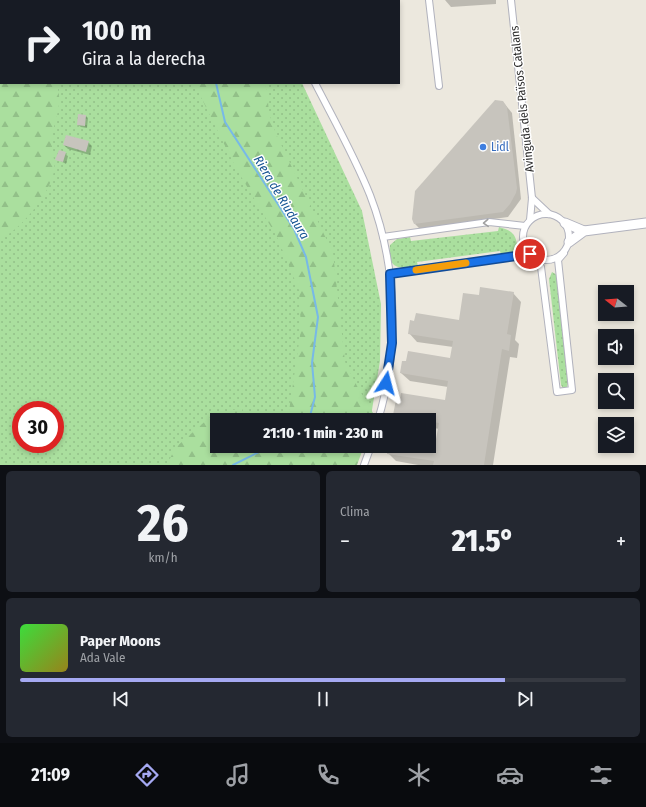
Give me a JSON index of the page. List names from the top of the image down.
{
  "streets": {
    "street": ["Avinguda dels Països Catalans"]
  },
  "water": ["Riera de Riudaura"],
  "places": ["Lidl"],
  "north": "left",
  "page": {
    "turn": ["100 m", "Gira a la derecha"],
    "limit": "30",
    "trip": "21:10 · 1 min · 230 m",
    "tile": [
      ["26", "km/h"],
      "Clima"
    ],
    "heat": ["−", "21.5°", "+"],
    "song": ["Paper Moons", "Ada Vale"],
    "tabs": "21:09"
  }
}
